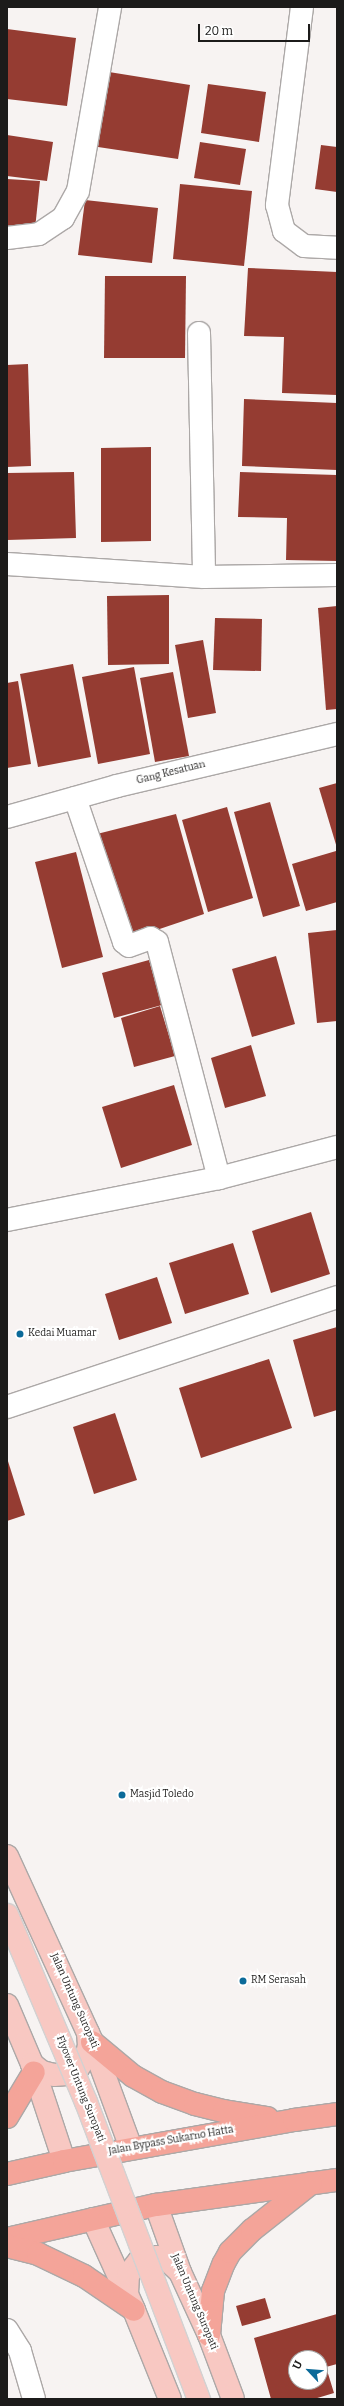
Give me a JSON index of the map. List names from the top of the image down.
{
  "streets": {
    "highway": ["Jalan Bypass Sukarno Hatta"],
    "main road": ["Jalan Untung Suropati", "Flyover Untung Suropati"],
    "street": ["Gang Kesatuan"]
  },
  "crossings": [
    ["Jalan Untung Suropati", "Jalan Bypass Sukarno Hatta"]
  ],
  "places": ["Kedai Muamar", "Masjid Toledo", "RM Serasah"],
  "scale_bar": "20 m",
  "north": "top left"
}
